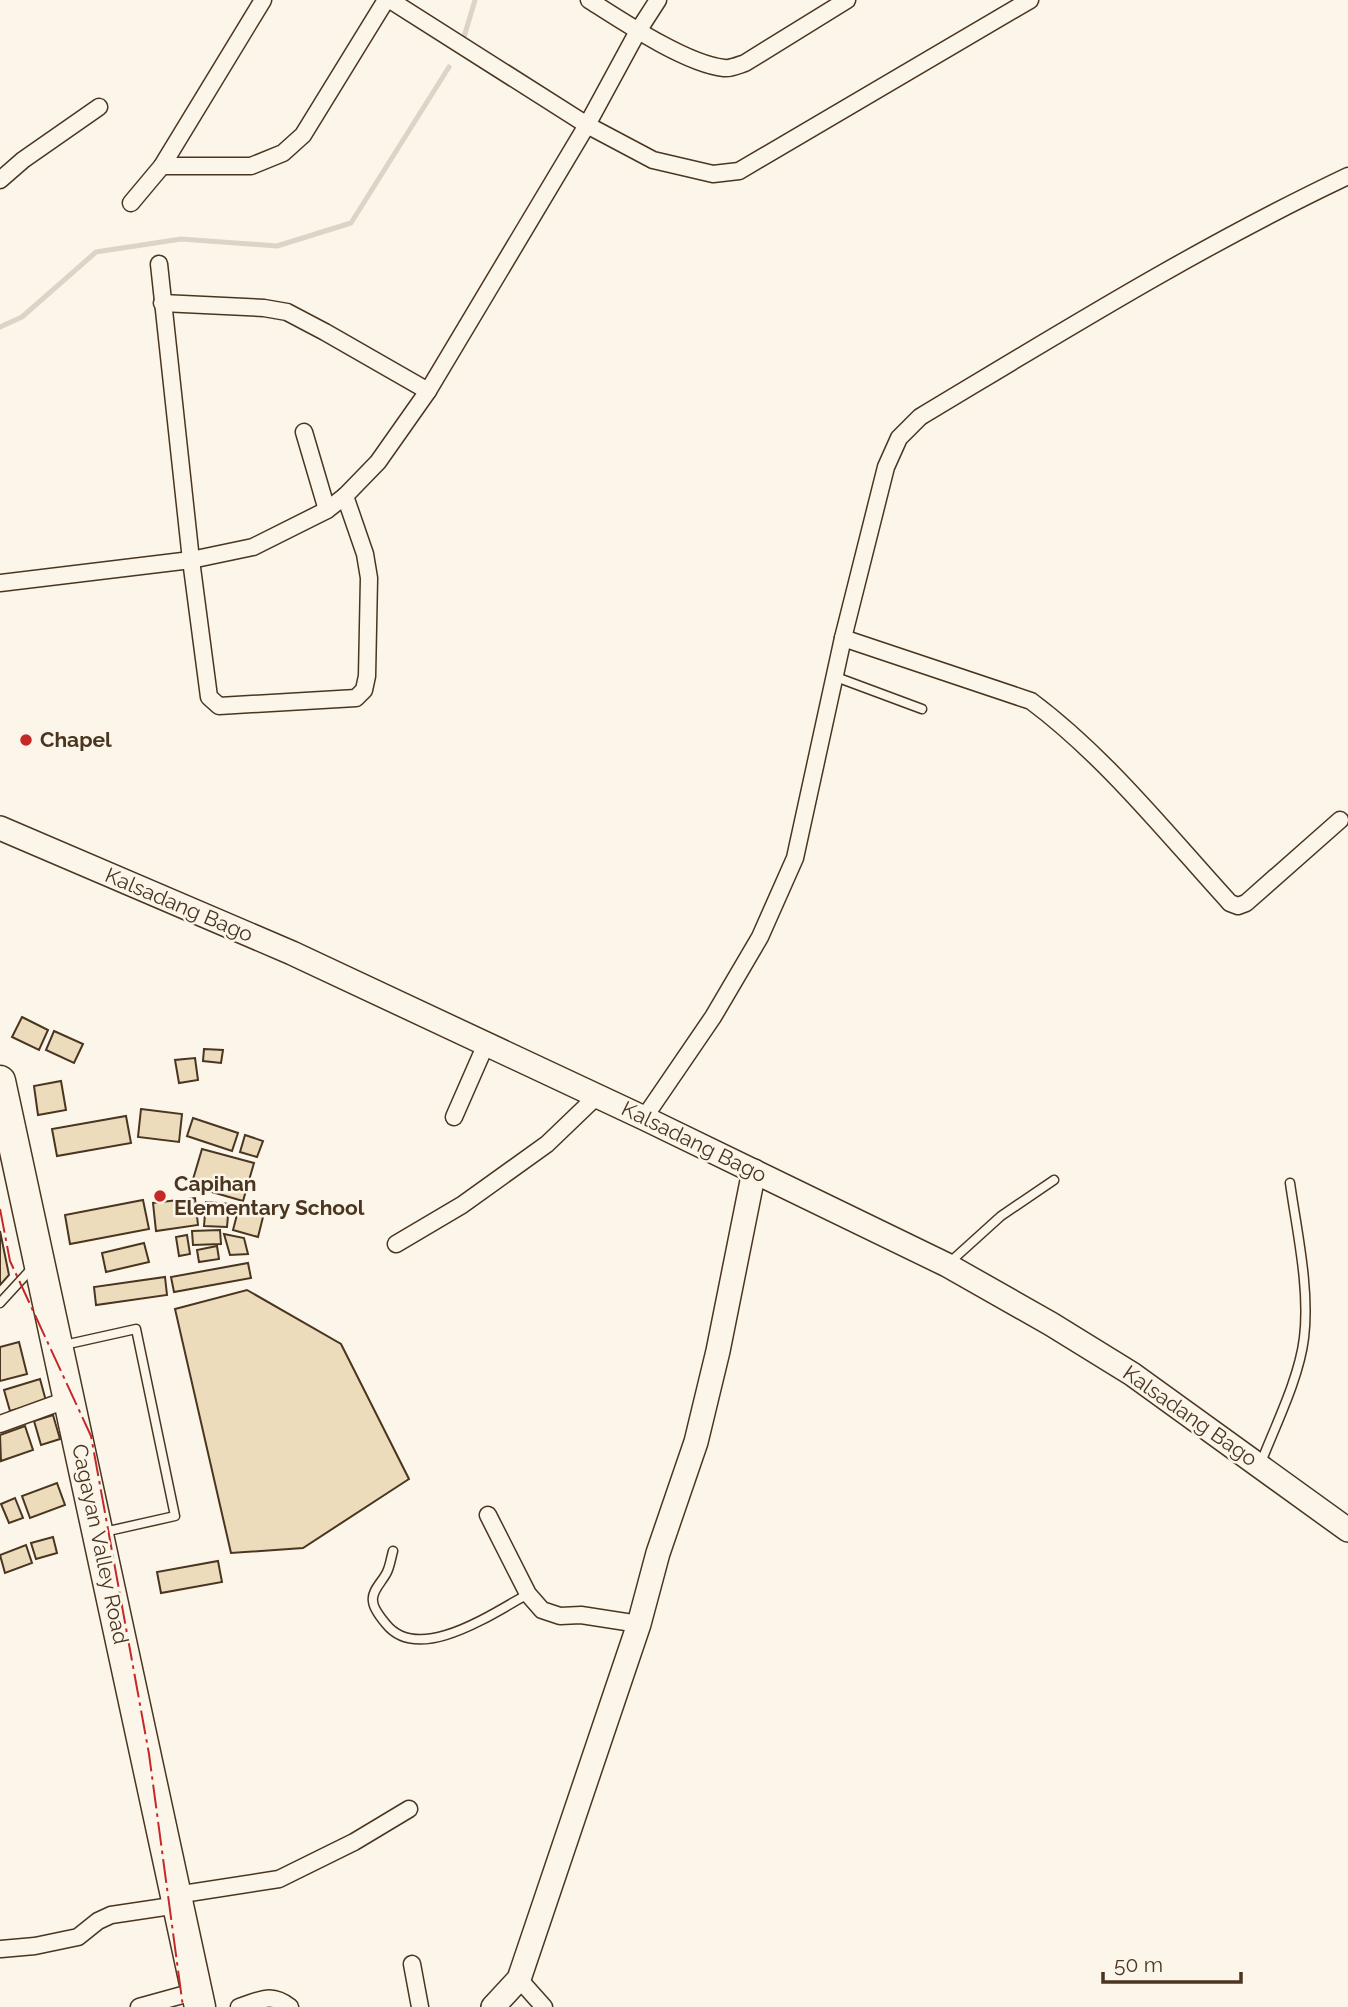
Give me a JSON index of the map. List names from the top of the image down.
{
  "streets": {
    "highway": ["Cagayan Valley Road"],
    "main road": ["Kalsadang Bago"]
  },
  "places": ["Chapel", "Capihan Elementary School"],
  "scale_bar": "50 m"
}
